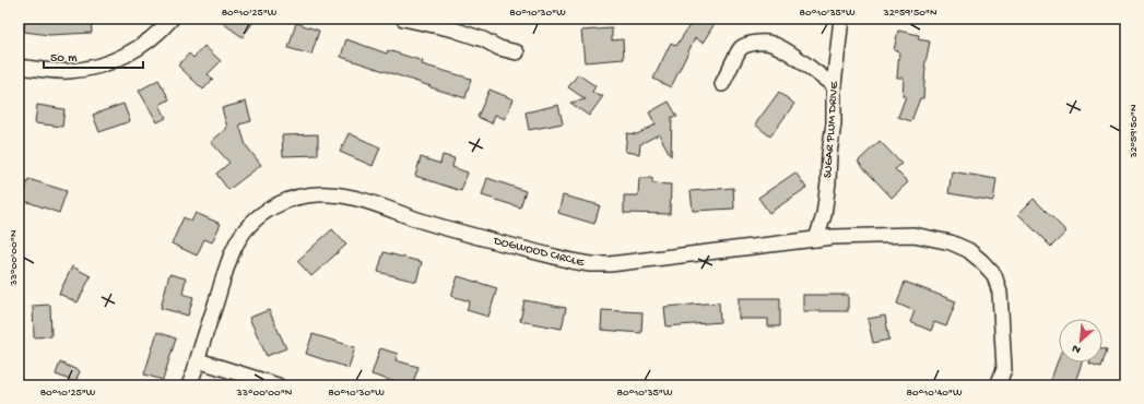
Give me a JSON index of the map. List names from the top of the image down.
{
  "streets": {
    "street": ["SUGAR PLUM DRIVE", "DOGWOOD CIRCLE"]
  },
  "crossings": [
    ["SUGAR PLUM DRIVE", "DOGWOOD CIRCLE"]
  ],
  "scale_bar": "50 m",
  "north": "bottom left",
  "coordinates": [
    "80°10'25\"W",
    "80°10'30\"W",
    "80°10'35\"W",
    "32°59'50\"N",
    "33°00'00\"N",
    "80°10'40\"W"
  ]
}
